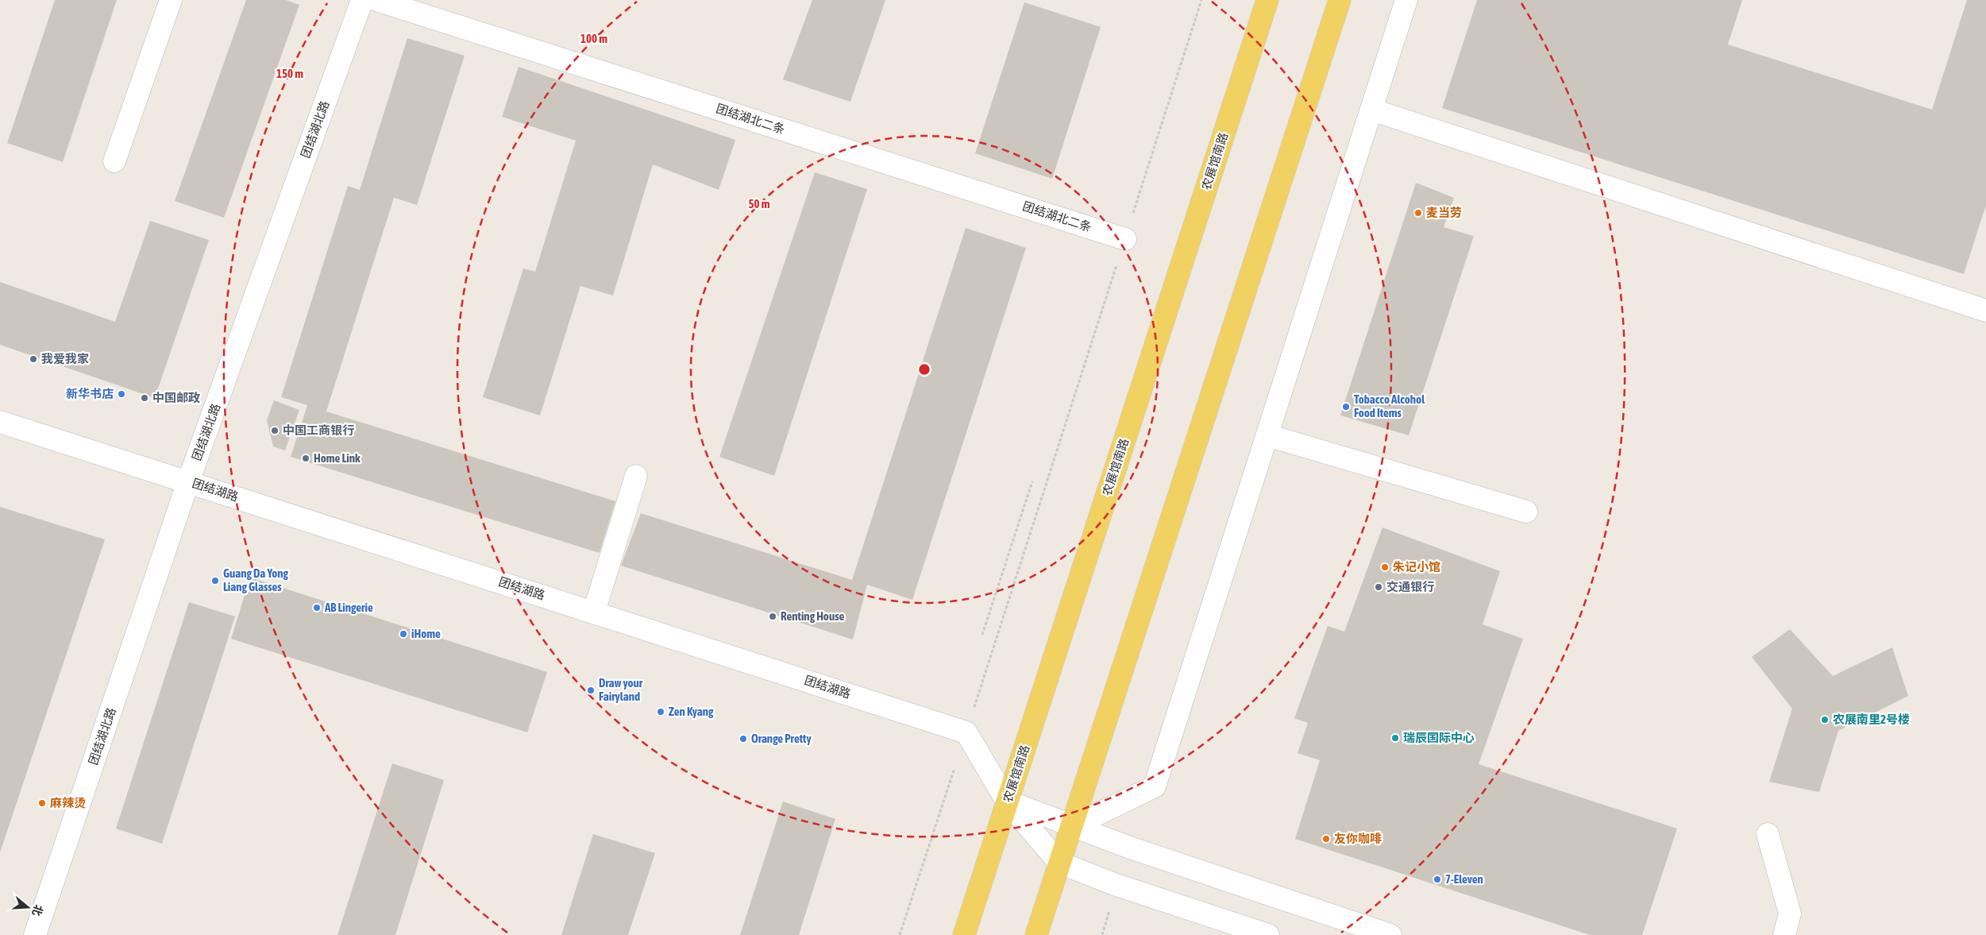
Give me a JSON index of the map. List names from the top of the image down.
{
  "streets": {
    "main road": ["农展馆南路"],
    "street": ["团结湖北二条", "团结湖北路", "团结湖路"]
  },
  "crossings": [
    ["团结湖北路", "团结湖路"]
  ],
  "places": [
    "麦当劳",
    "我爱我家",
    "新华书店",
    "中国邮政",
    "Tobacco Alcohol Food Items",
    "中国工商银行",
    "Home Link",
    "朱记小馆",
    "Guang Da Yong Liang Glasses",
    "交通银行",
    "AB Lingerie",
    "Renting House",
    "iHome",
    "Draw your Fairyland",
    "Zen Kyang",
    "农展南里2号楼",
    "瑞辰国际中心",
    "Orange Pretty",
    "麻辣烫",
    "友你咖啡",
    "7-Eleven"
  ],
  "north": "right",
  "rings": ["100 m", "150 m", "50 m"]
}
